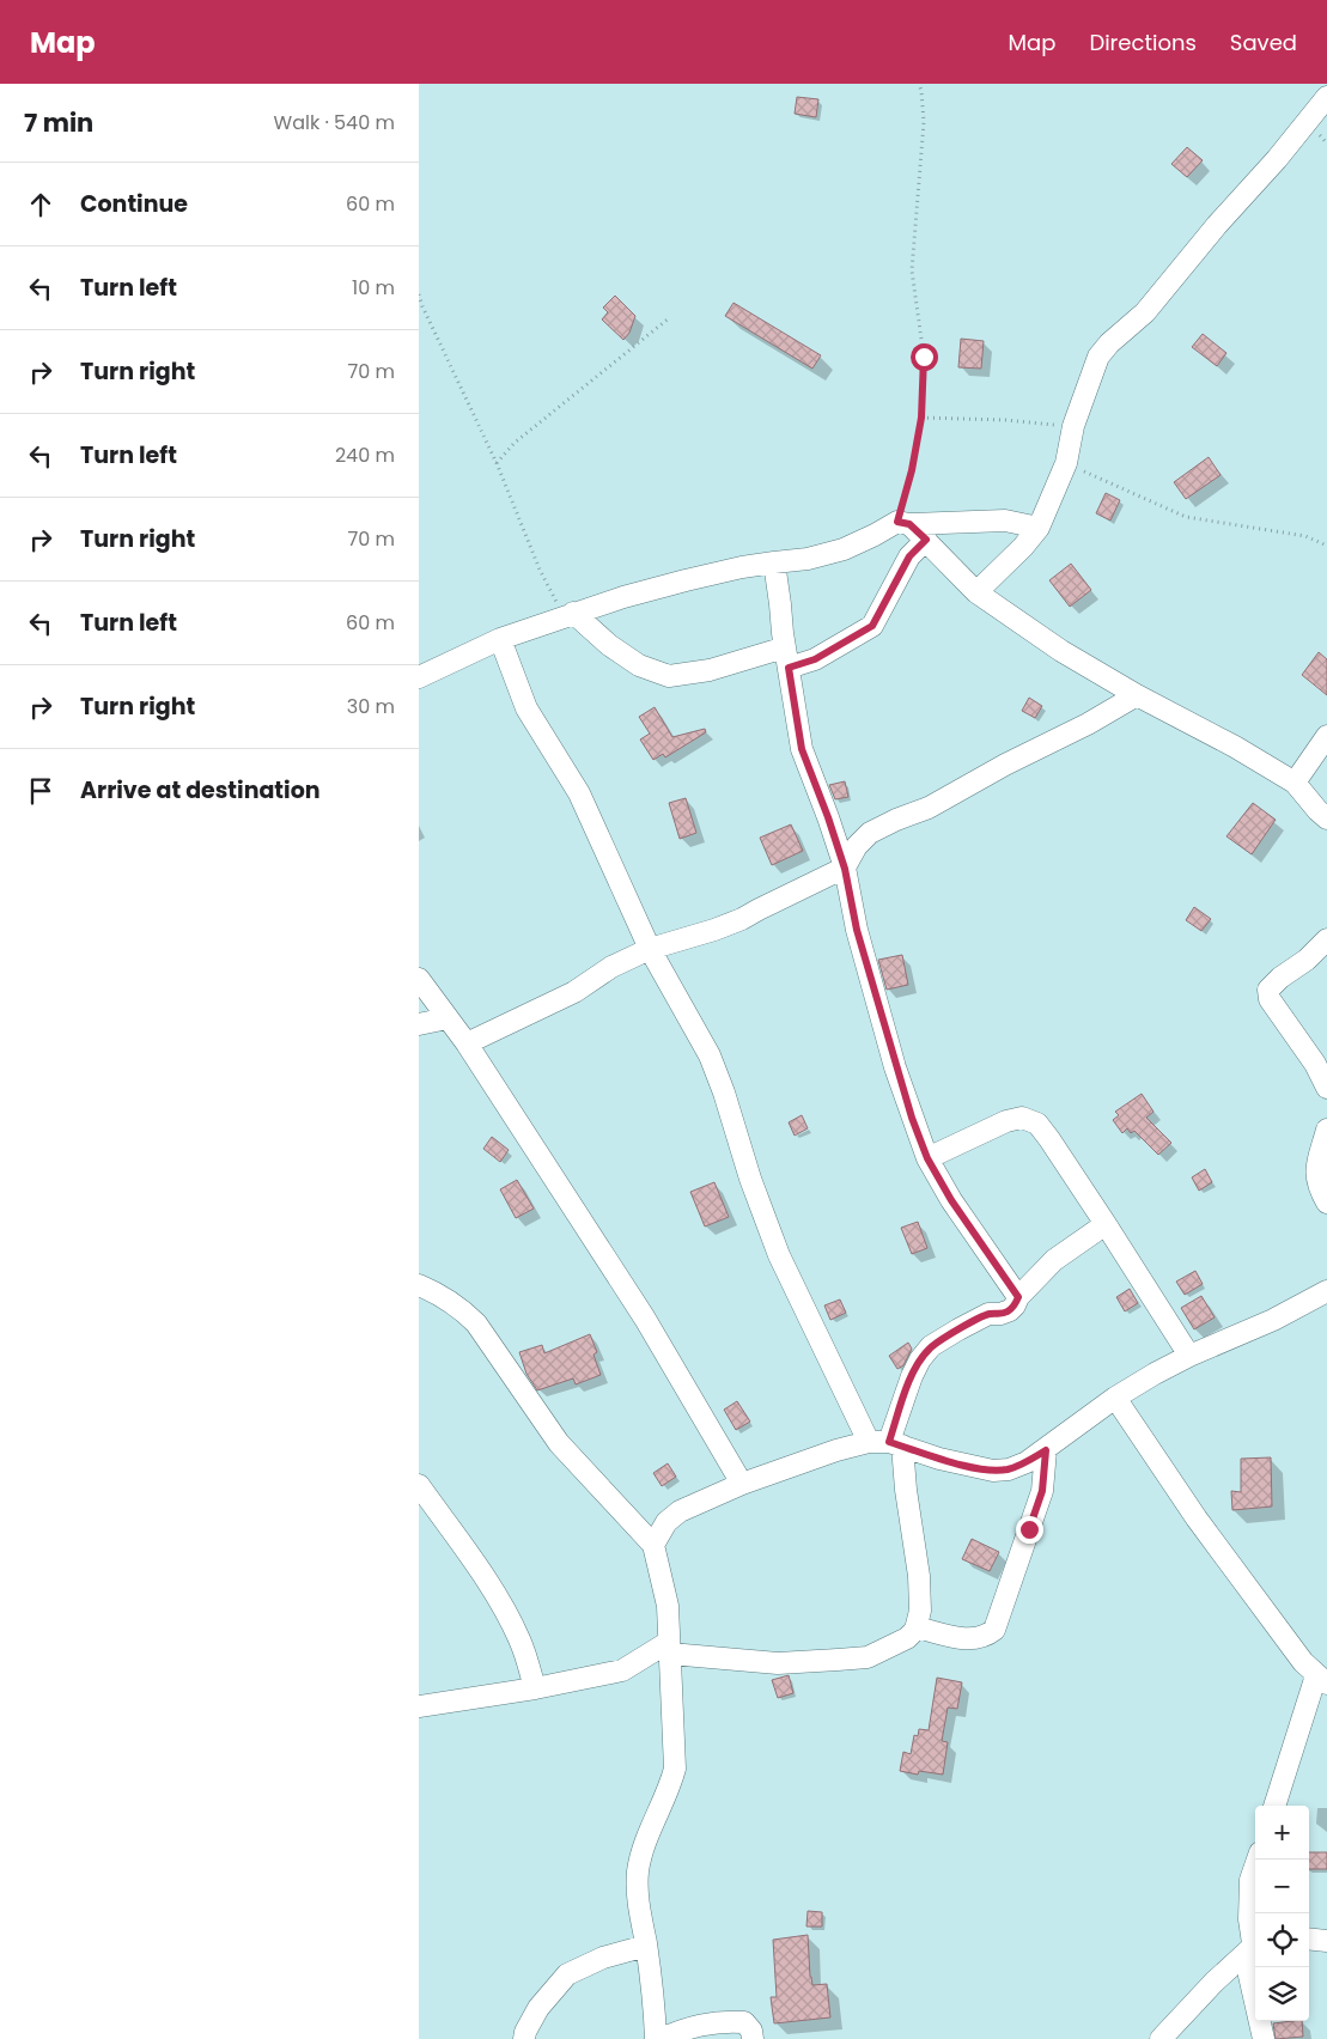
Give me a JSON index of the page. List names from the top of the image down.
{
  "page": {
    "header": "Map",
    "nav": ["Map", "Directions", "Saved"],
    "heading": ["7 min", "Walk · 540 m"],
    "list": [
      ["Continue", "60 m"],
      ["Turn left", "10 m"],
      ["Turn right", "70 m"],
      ["Turn left", "240 m"],
      ["Turn right", "70 m"],
      ["Turn left", "60 m"],
      ["Turn right", "30 m"],
      "Arrive at destination"
    ],
    "map_buttons": ["+", "−"]
  }
}
